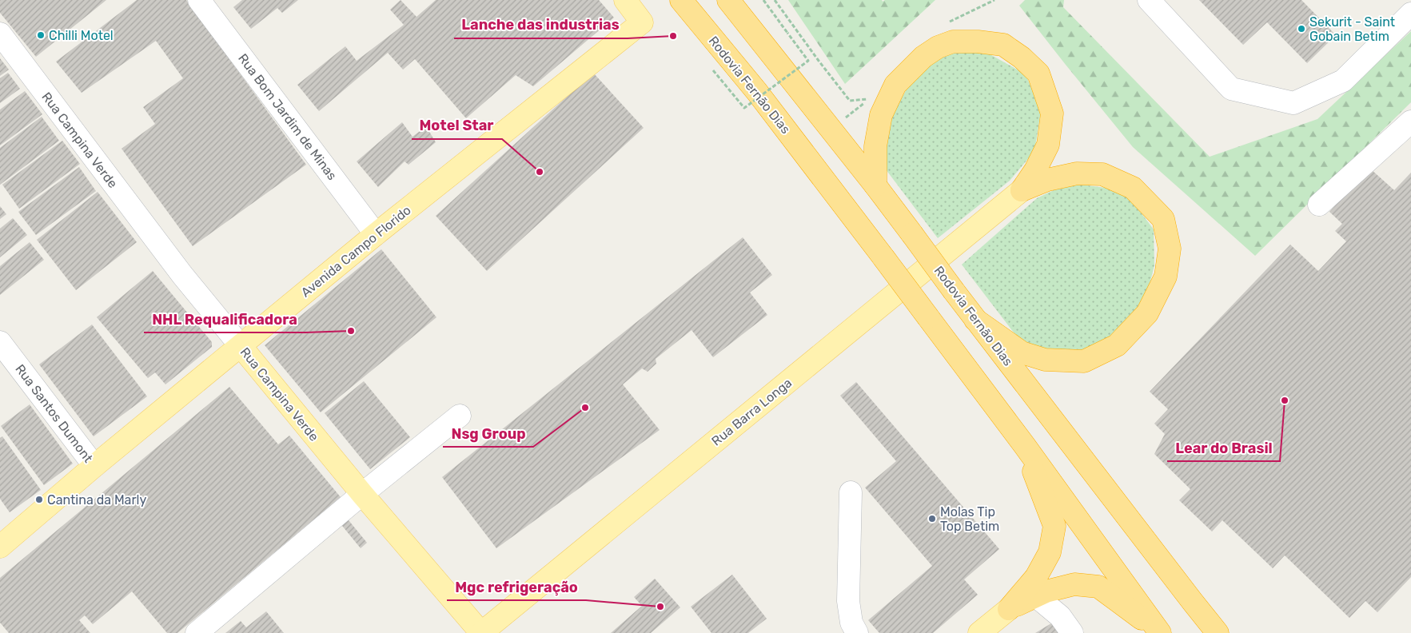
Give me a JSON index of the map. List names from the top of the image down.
{
  "streets": {
    "highway": ["Rodovia Fernão Dias"],
    "main road": ["Rua Campina Verde", "Avenida Campo Florido", "Rua Barra Longa"],
    "street": ["Rua Bom Jardim de Minas", "Rua Santos Dumont"]
  },
  "crossings": [
    ["Rua Bom Jardim de Minas", "Avenida Campo Florido"],
    ["Rua Campina Verde", "Avenida Campo Florido"],
    ["Rua Campina Verde", "Rua Barra Longa"],
    ["Avenida Campo Florido", "Rua Santos Dumont"]
  ],
  "places": [
    "Sekurit - Saint Gobain Betim",
    "Chilli Motel",
    "Lanche das industrias",
    "Motel Star",
    "NHL Requalificadora",
    "Lear do Brasil",
    "Nsg Group",
    "Cantina da Marly",
    "Molas Tip Top Betim",
    "Mgc refrigeração"
  ]
}
